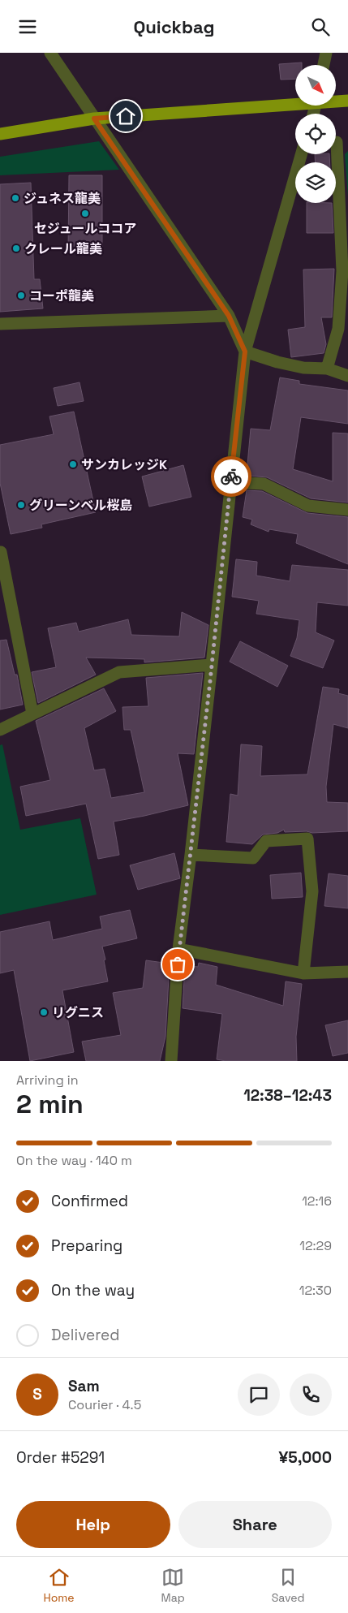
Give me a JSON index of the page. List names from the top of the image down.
{
  "places": [
    "ジュネス龍美",
    "セジュールココア",
    "クレール龍美",
    "コーポ龍美",
    "サンカレッジK",
    "グリーンベル桜島",
    "リグニス"
  ],
  "north": "bottom right",
  "page": {
    "header": "Quickbag",
    "heading": ["2 min", "Arriving in", "12:38–12:43"],
    "panel": [
      "Sam",
      "Courier · 4.5",
      "Order #5291",
      "¥5,000"
    ],
    "bar": "On the way · 140 m",
    "list": [
      ["Confirmed", "12:16"],
      ["Preparing", "12:29"],
      ["On the way", "12:30"],
      "Delivered"
    ],
    "round": "S",
    "buttons": ["Help", "Share"],
    "tabs": ["Home", "Map", "Saved"]
  }
}
